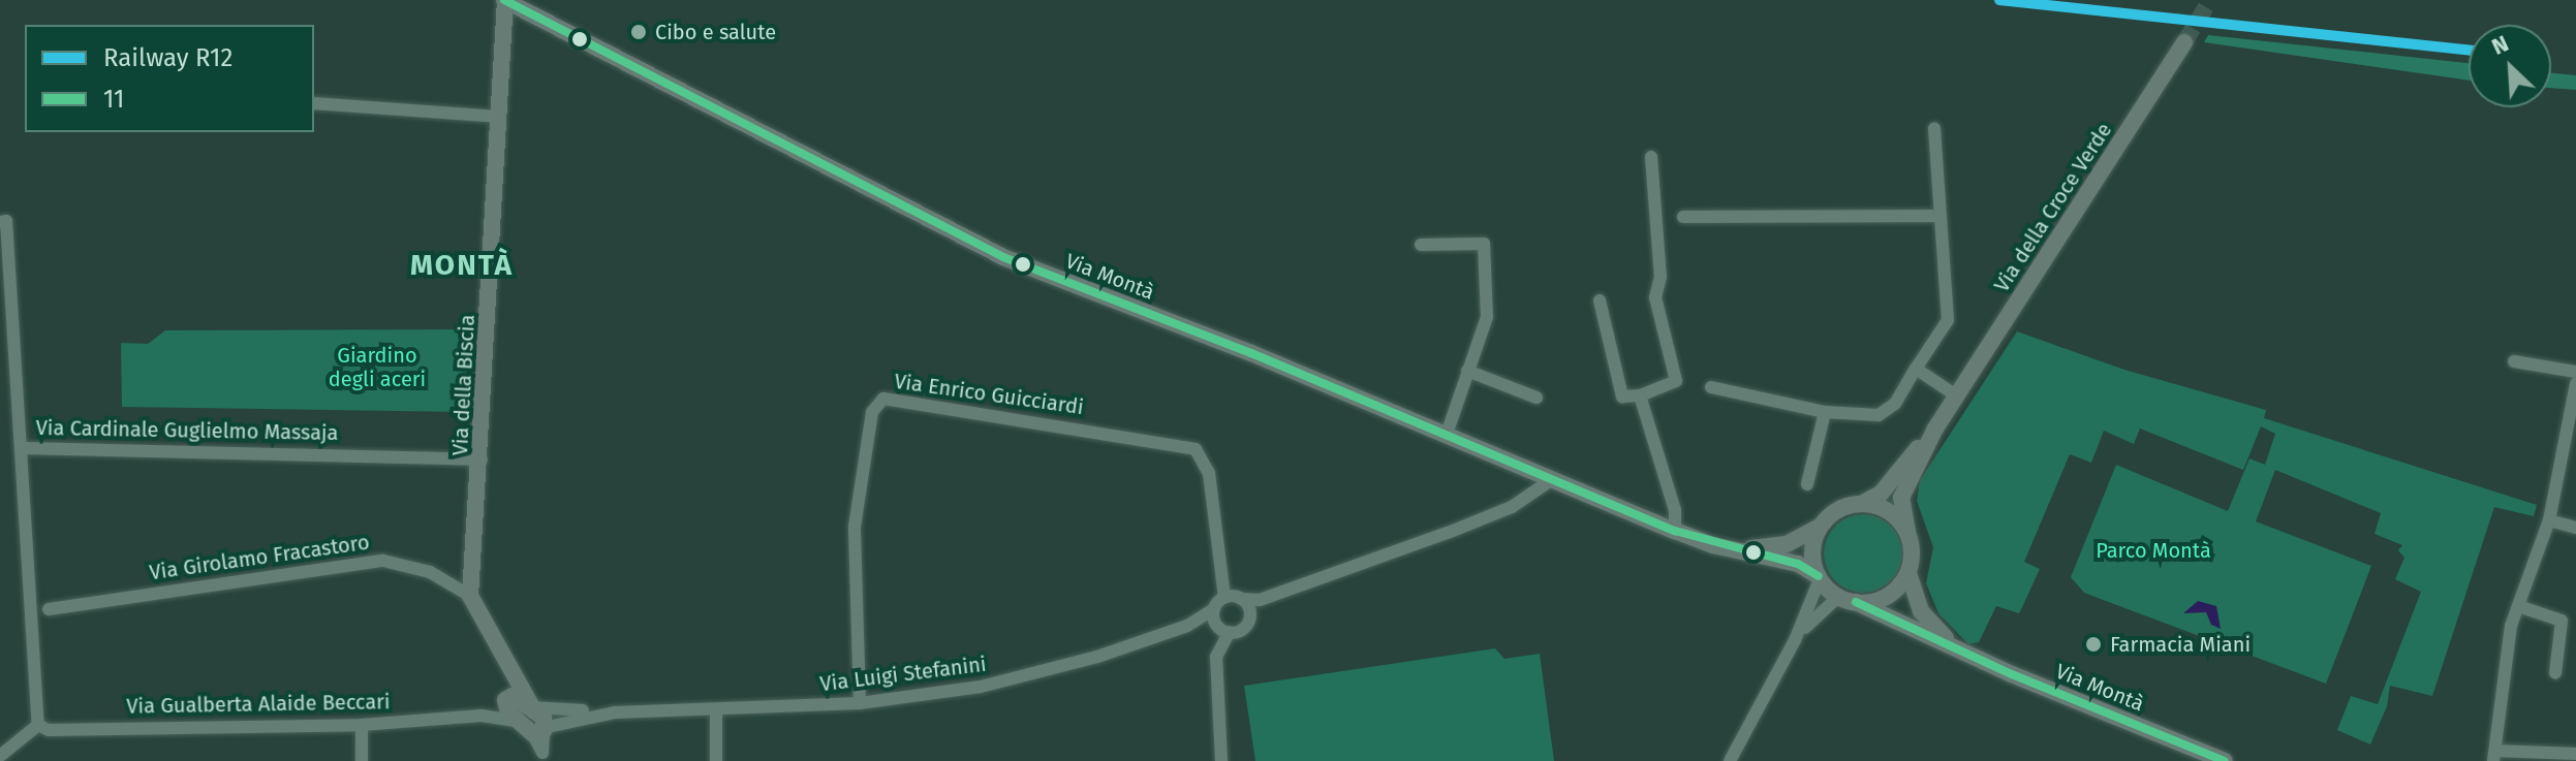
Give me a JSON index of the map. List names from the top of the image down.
{
  "streets": {
    "main road": ["Via della Croce Verde", "Via Montà", "Via della Biscia"],
    "street": [
      "Via Enrico Guicciardi",
      "Via Cardinale Guglielmo Massaja",
      "Via Girolamo Fracastoro",
      "Via Luigi Stefanini",
      "Via Gualberta Alaide Beccari"
    ]
  },
  "crossings": [
    ["Via della Croce Verde", "Via Montà"],
    ["Via Montà", "Via della Biscia"],
    ["Via della Biscia", "Via Cardinale Guglielmo Massaja"],
    ["Via della Biscia", "Via Girolamo Fracastoro"],
    ["Via Enrico Guicciardi", "Via Luigi Stefanini"],
    ["Via Cardinale Guglielmo Massaja", "Via Gualberta Alaide Beccari"]
  ],
  "districts": ["MONTÀ"],
  "parks": ["Giardino degli aceri", "Parco Montà"],
  "places": ["Cibo e salute", "Farmacia Miani"],
  "lines": ["rail line R12", "transit line 11"],
  "legend": ["Railway R12", "11"],
  "north": "top left"
}
